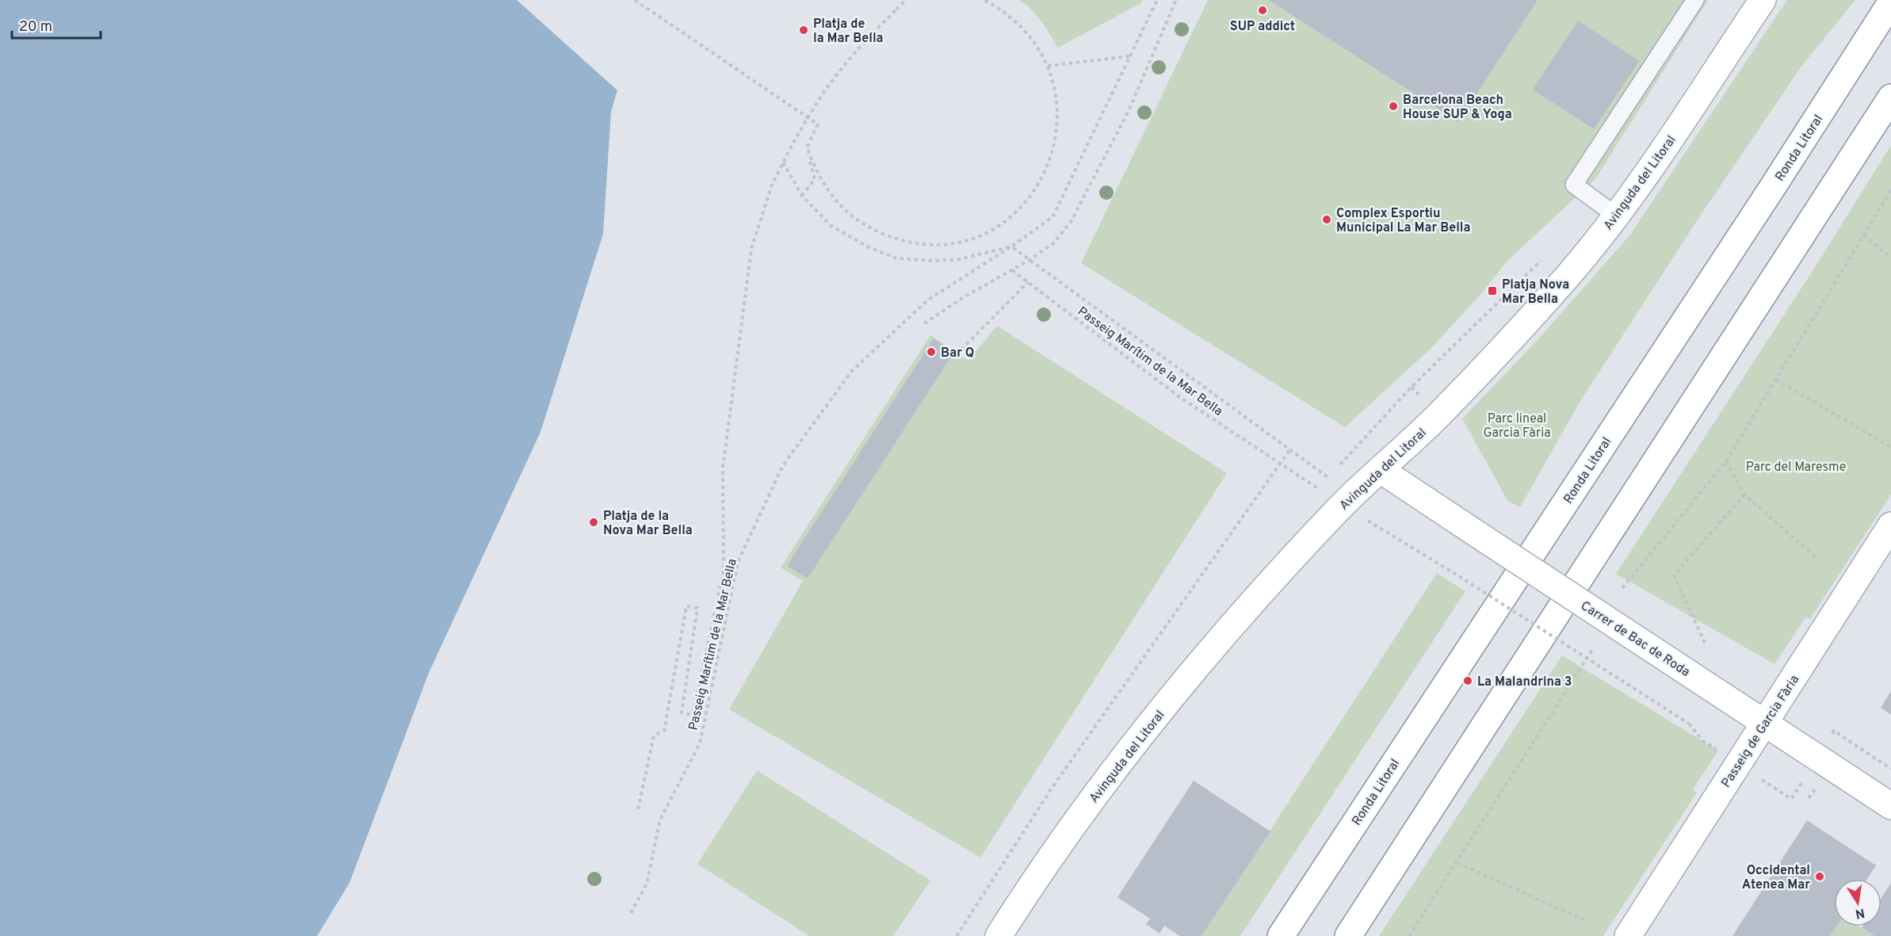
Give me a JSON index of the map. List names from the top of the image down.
{
  "streets": {
    "main road": [
      "Ronda Litoral",
      "Avinguda del Litoral",
      "Carrer de Bac de Roda",
      "Passeig de Garcia Fària"
    ],
    "path": ["Passeig Marítim de la Mar Bella"]
  },
  "crossings": [
    ["Avinguda del Litoral", "Carrer de Bac de Roda"],
    ["Carrer de Bac de Roda", "Passeig de Garcia Fària"]
  ],
  "parks": ["Parc lineal Garcia Fària", "Parc del Maresme"],
  "places": {
    "other": [
      "SUP addict",
      "Platja de la Mar Bella",
      "Barcelona Beach House SUP & Yoga",
      "Complex Esportiu Municipal La Mar Bella",
      "Bar Q",
      "Platja de la Nova Mar Bella",
      "La Malandrina 3",
      "Occidental Atenea Mar"
    ],
    "transit": ["Platja Nova Mar Bella"]
  },
  "scale_bar": "20 m",
  "north": "bottom"
}
